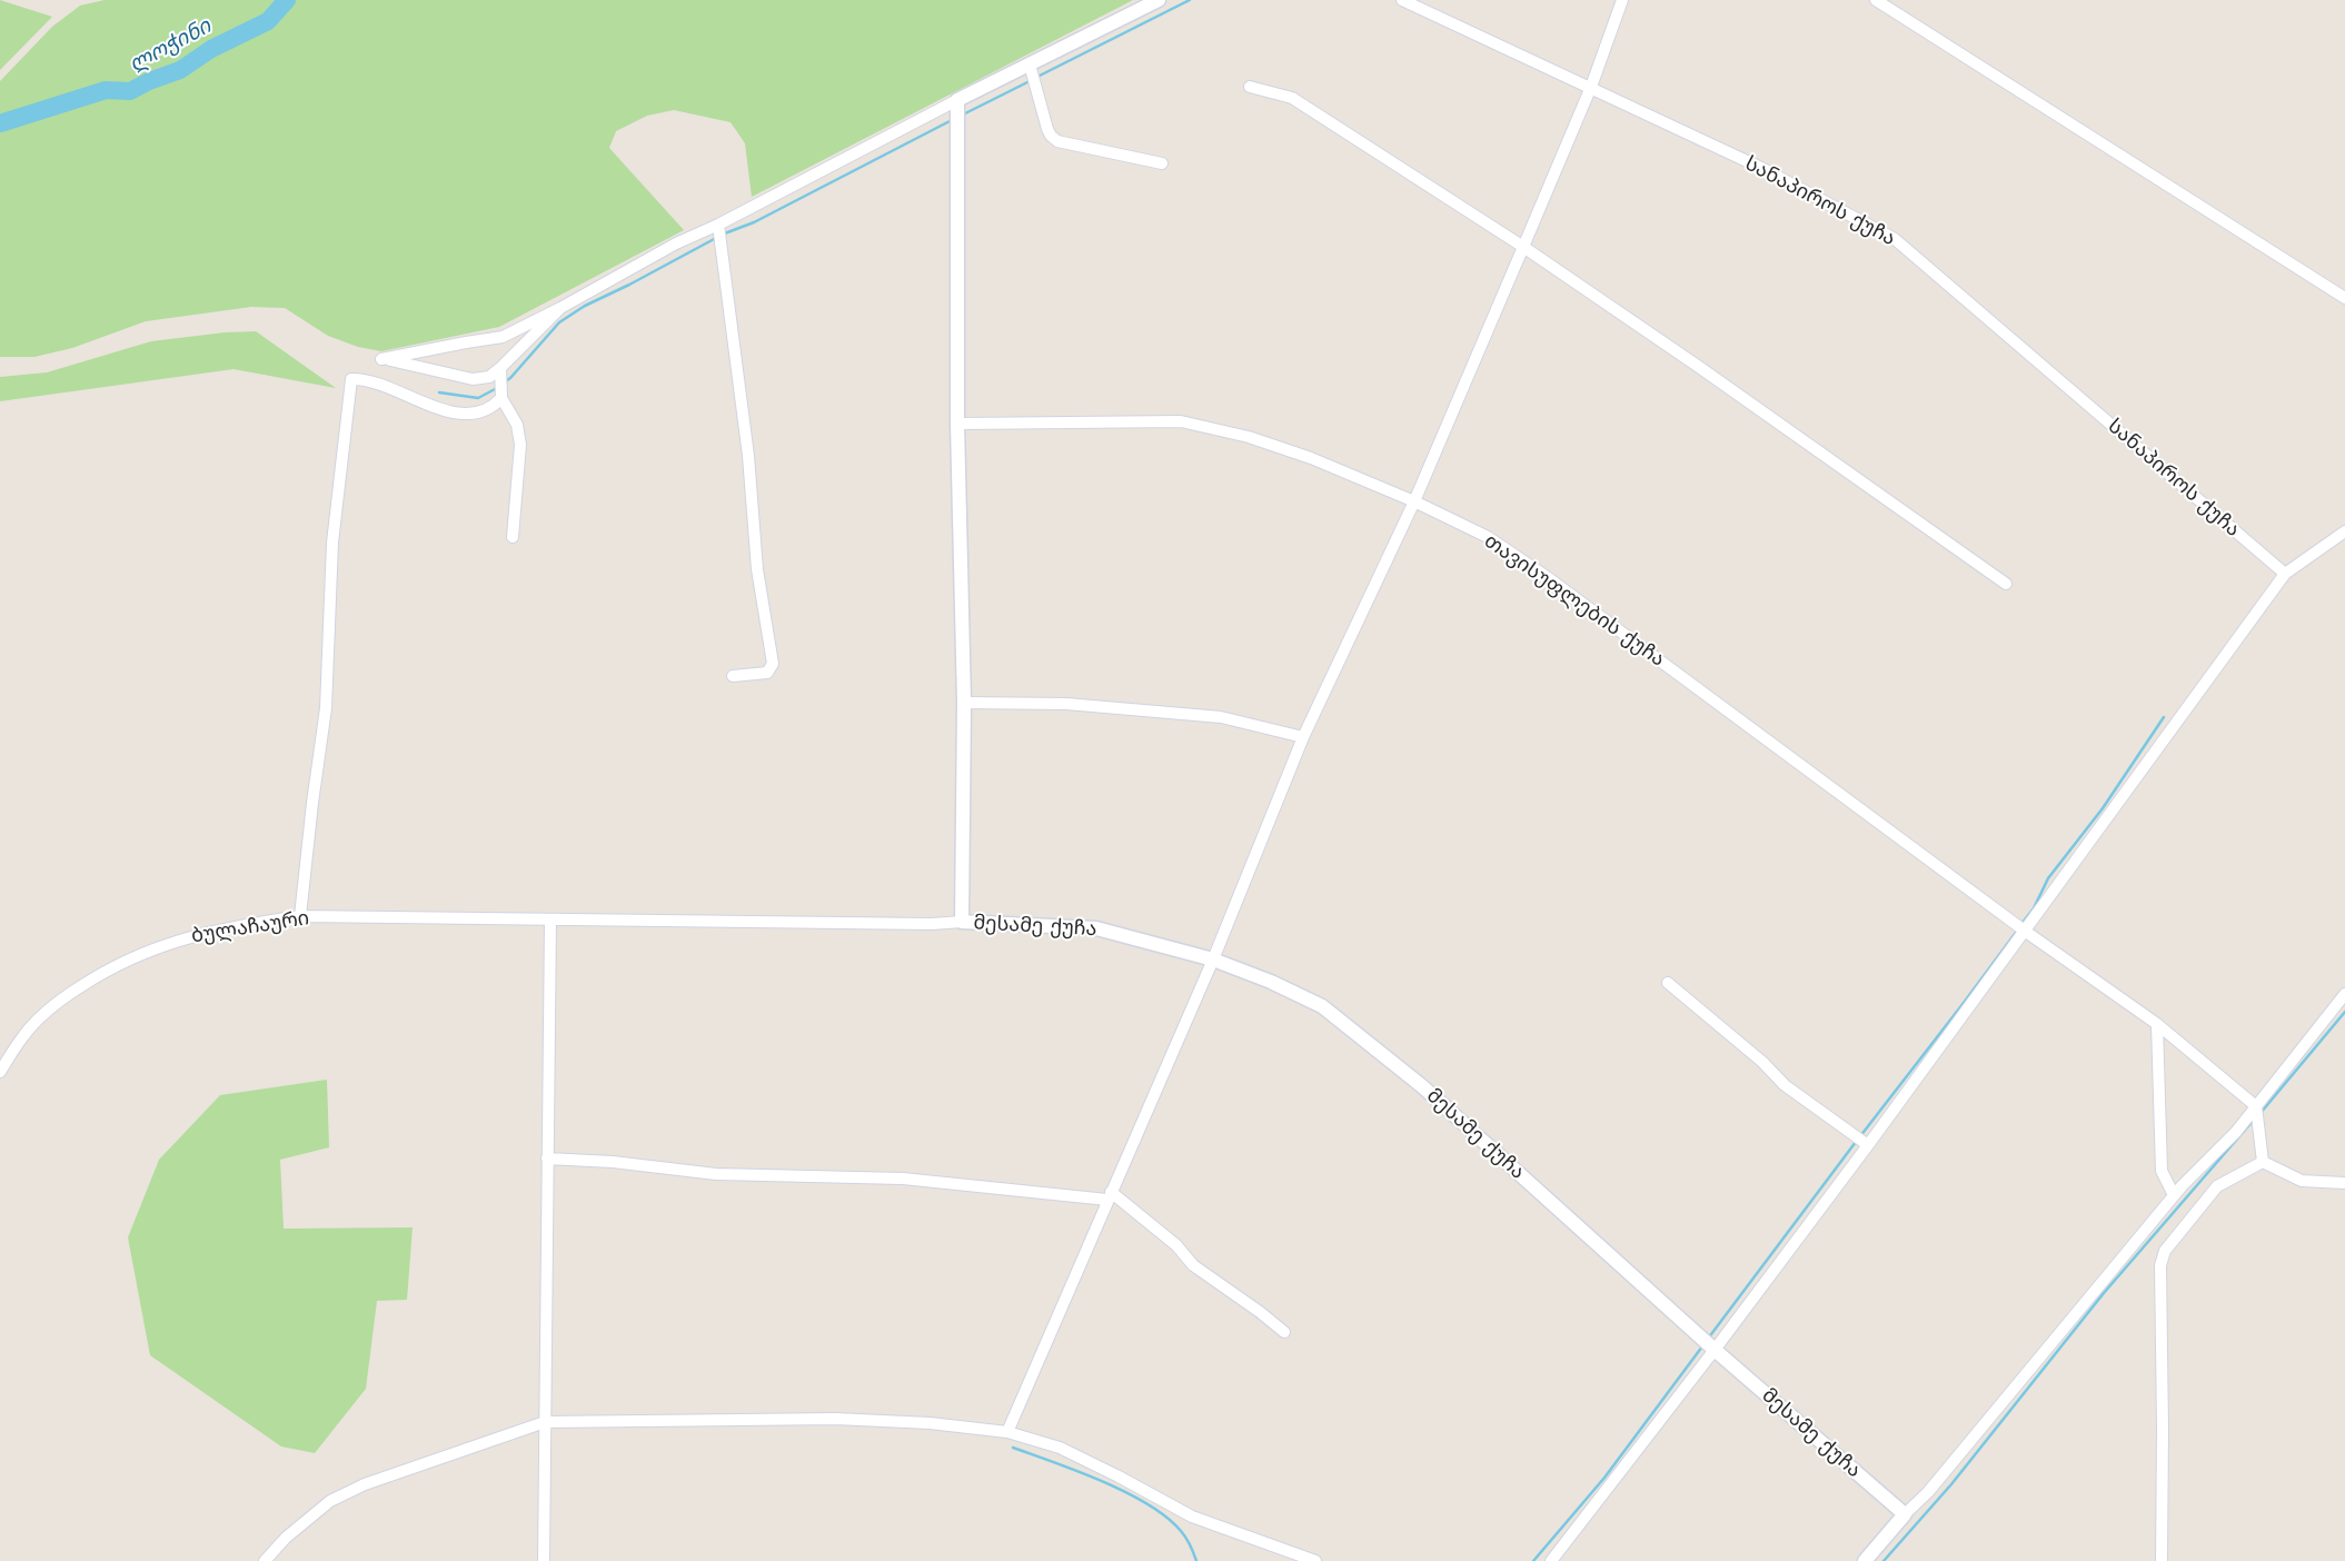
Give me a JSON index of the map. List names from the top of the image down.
{
  "streets": {
    "street": [
      "სანაპიროს ქუჩა",
      "თავისუფლების ქუჩა",
      "მესამე ქუჩა",
      "ბულაჩაური"
    ]
  },
  "crossings": [
    ["მესამე ქუჩა", "ბულაჩაური"]
  ],
  "water": ["ლოჭინი"]
}
